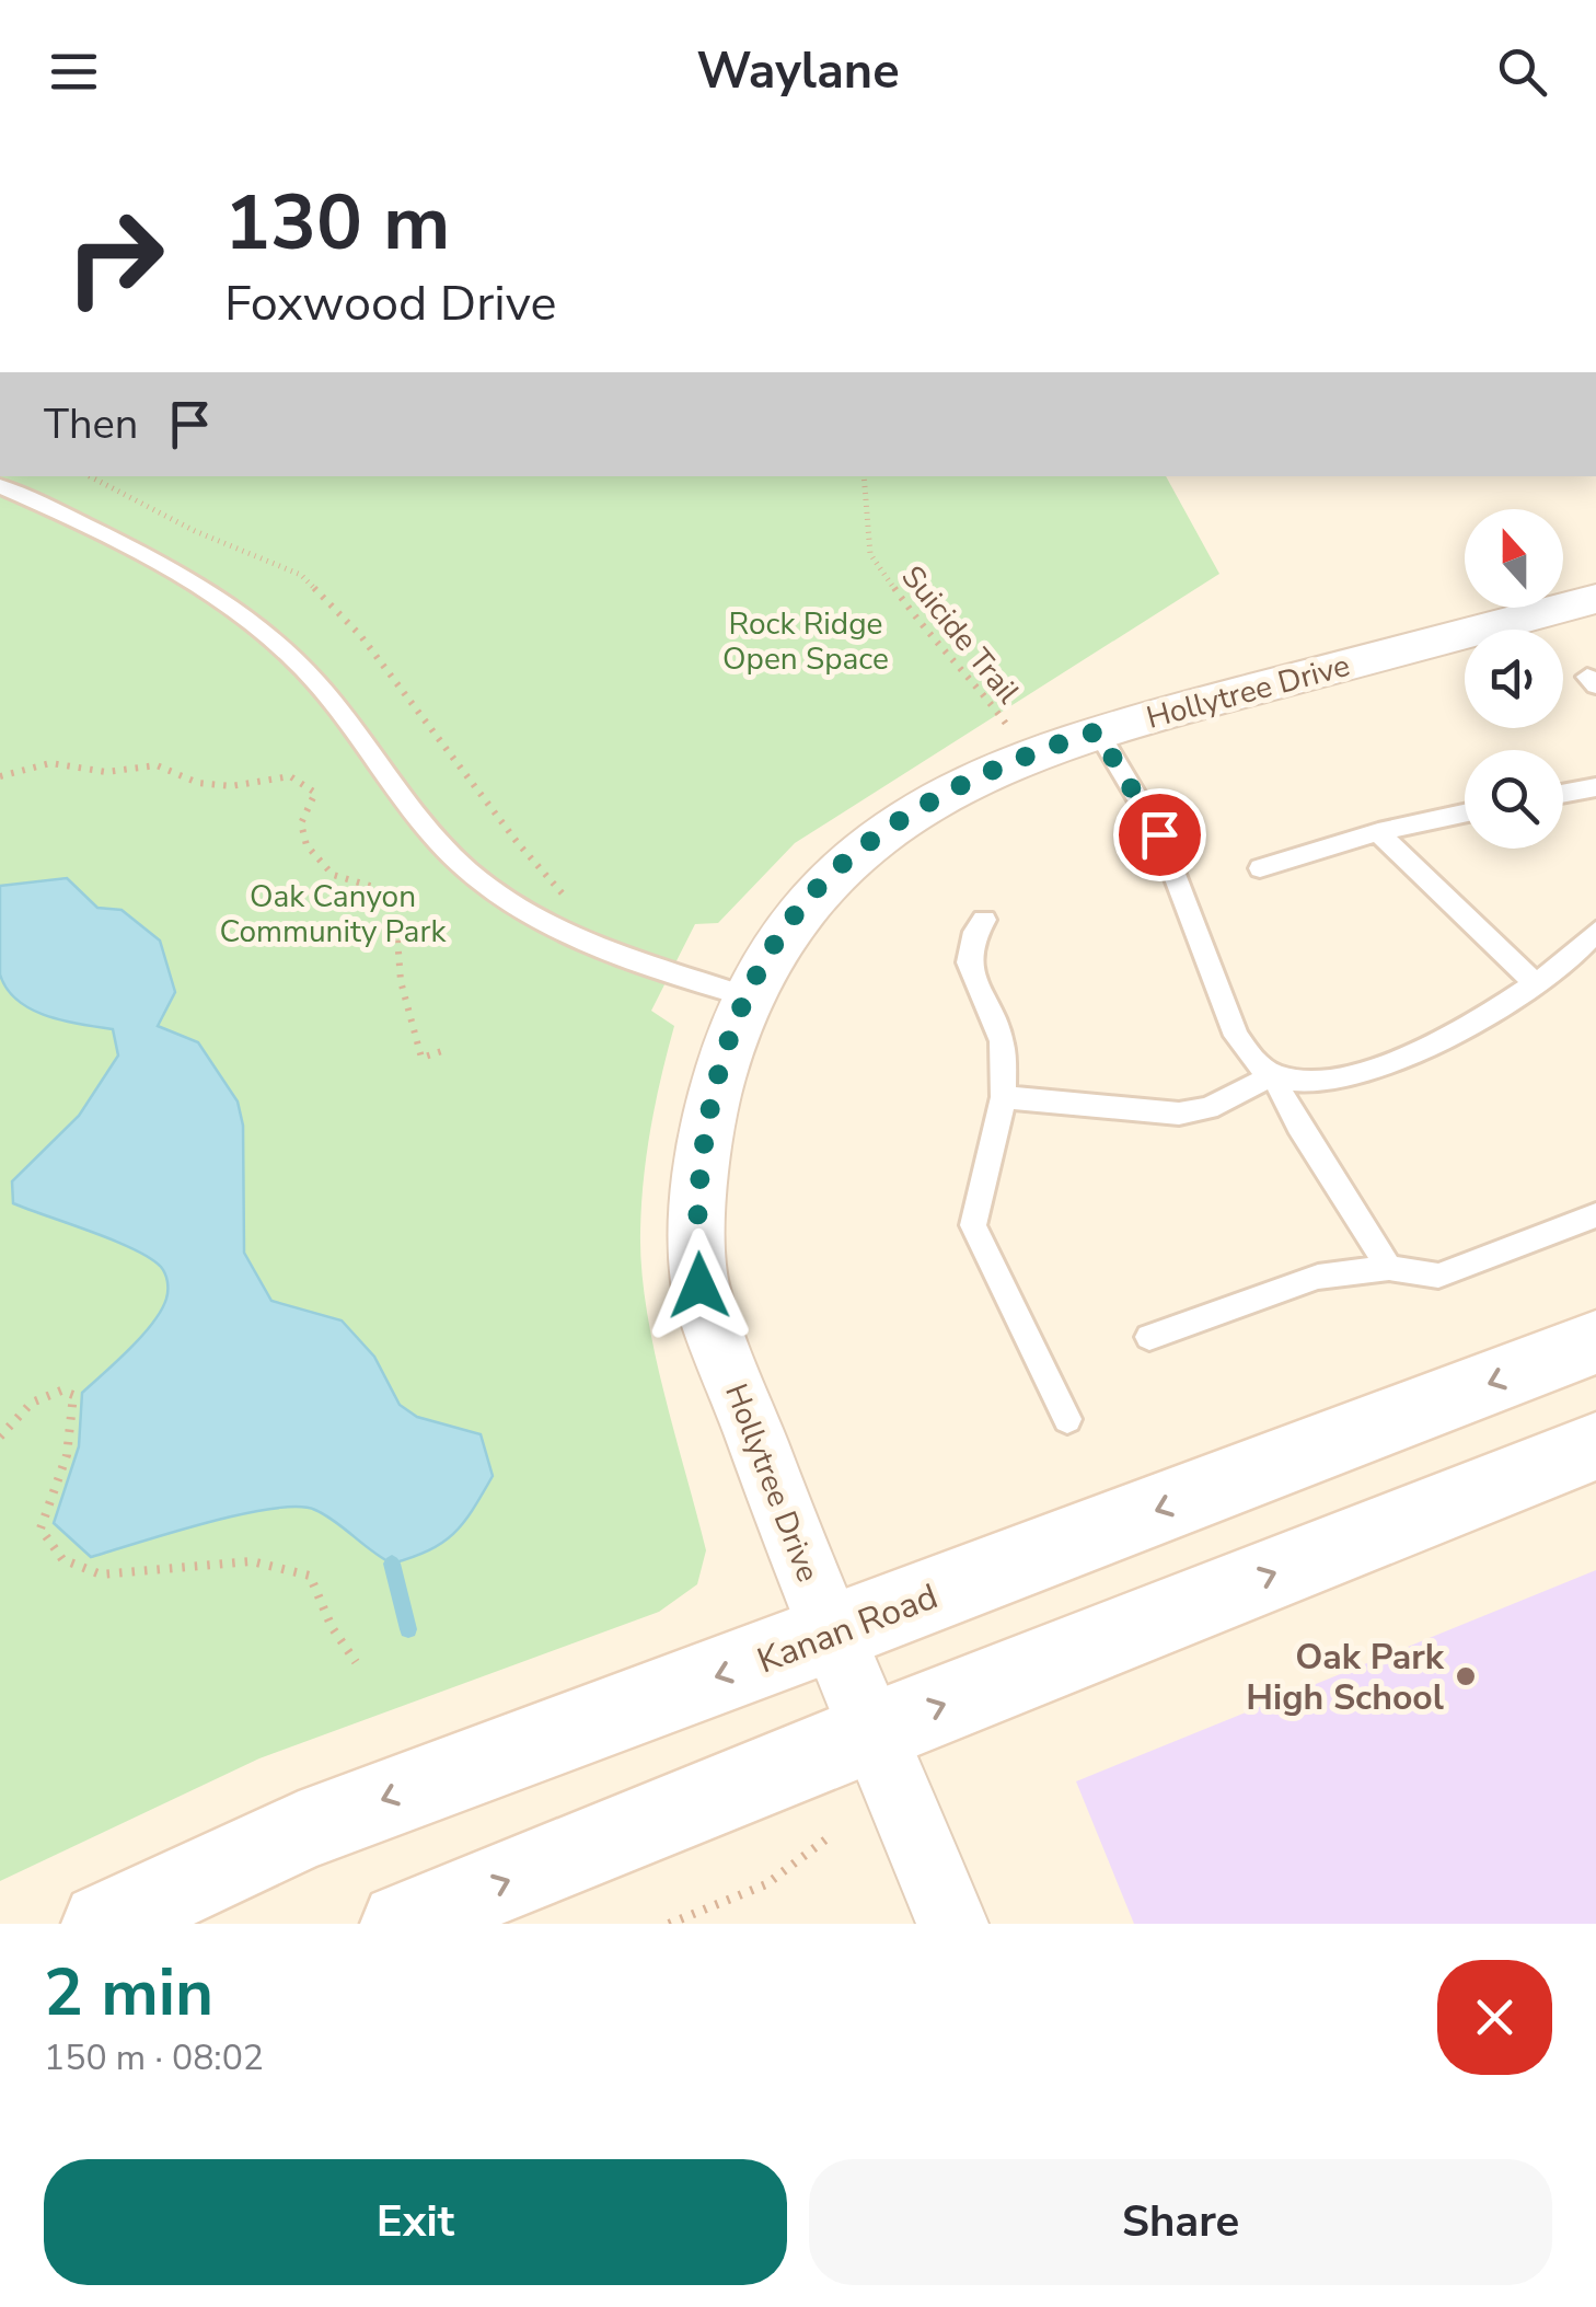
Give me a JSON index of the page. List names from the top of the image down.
{
  "streets": {
    "main road": ["Kanan Road"],
    "street": ["Hollytree Drive"],
    "path": ["Suicide Trail"]
  },
  "crossings": [
    ["Suicide Trail", "Hollytree Drive"],
    ["Hollytree Drive", "Kanan Road"]
  ],
  "parks": ["Rock Ridge Open Space", "Oak Canyon Community Park"],
  "places": ["Oak Park High School"],
  "north": "top",
  "page": {
    "header": "Waylane",
    "turn": ["130 m", "Foxwood Drive"],
    "then": "Then",
    "heading": ["2 min", "150 m · 08:02"],
    "buttons": ["Exit", "Share"]
  }
}
